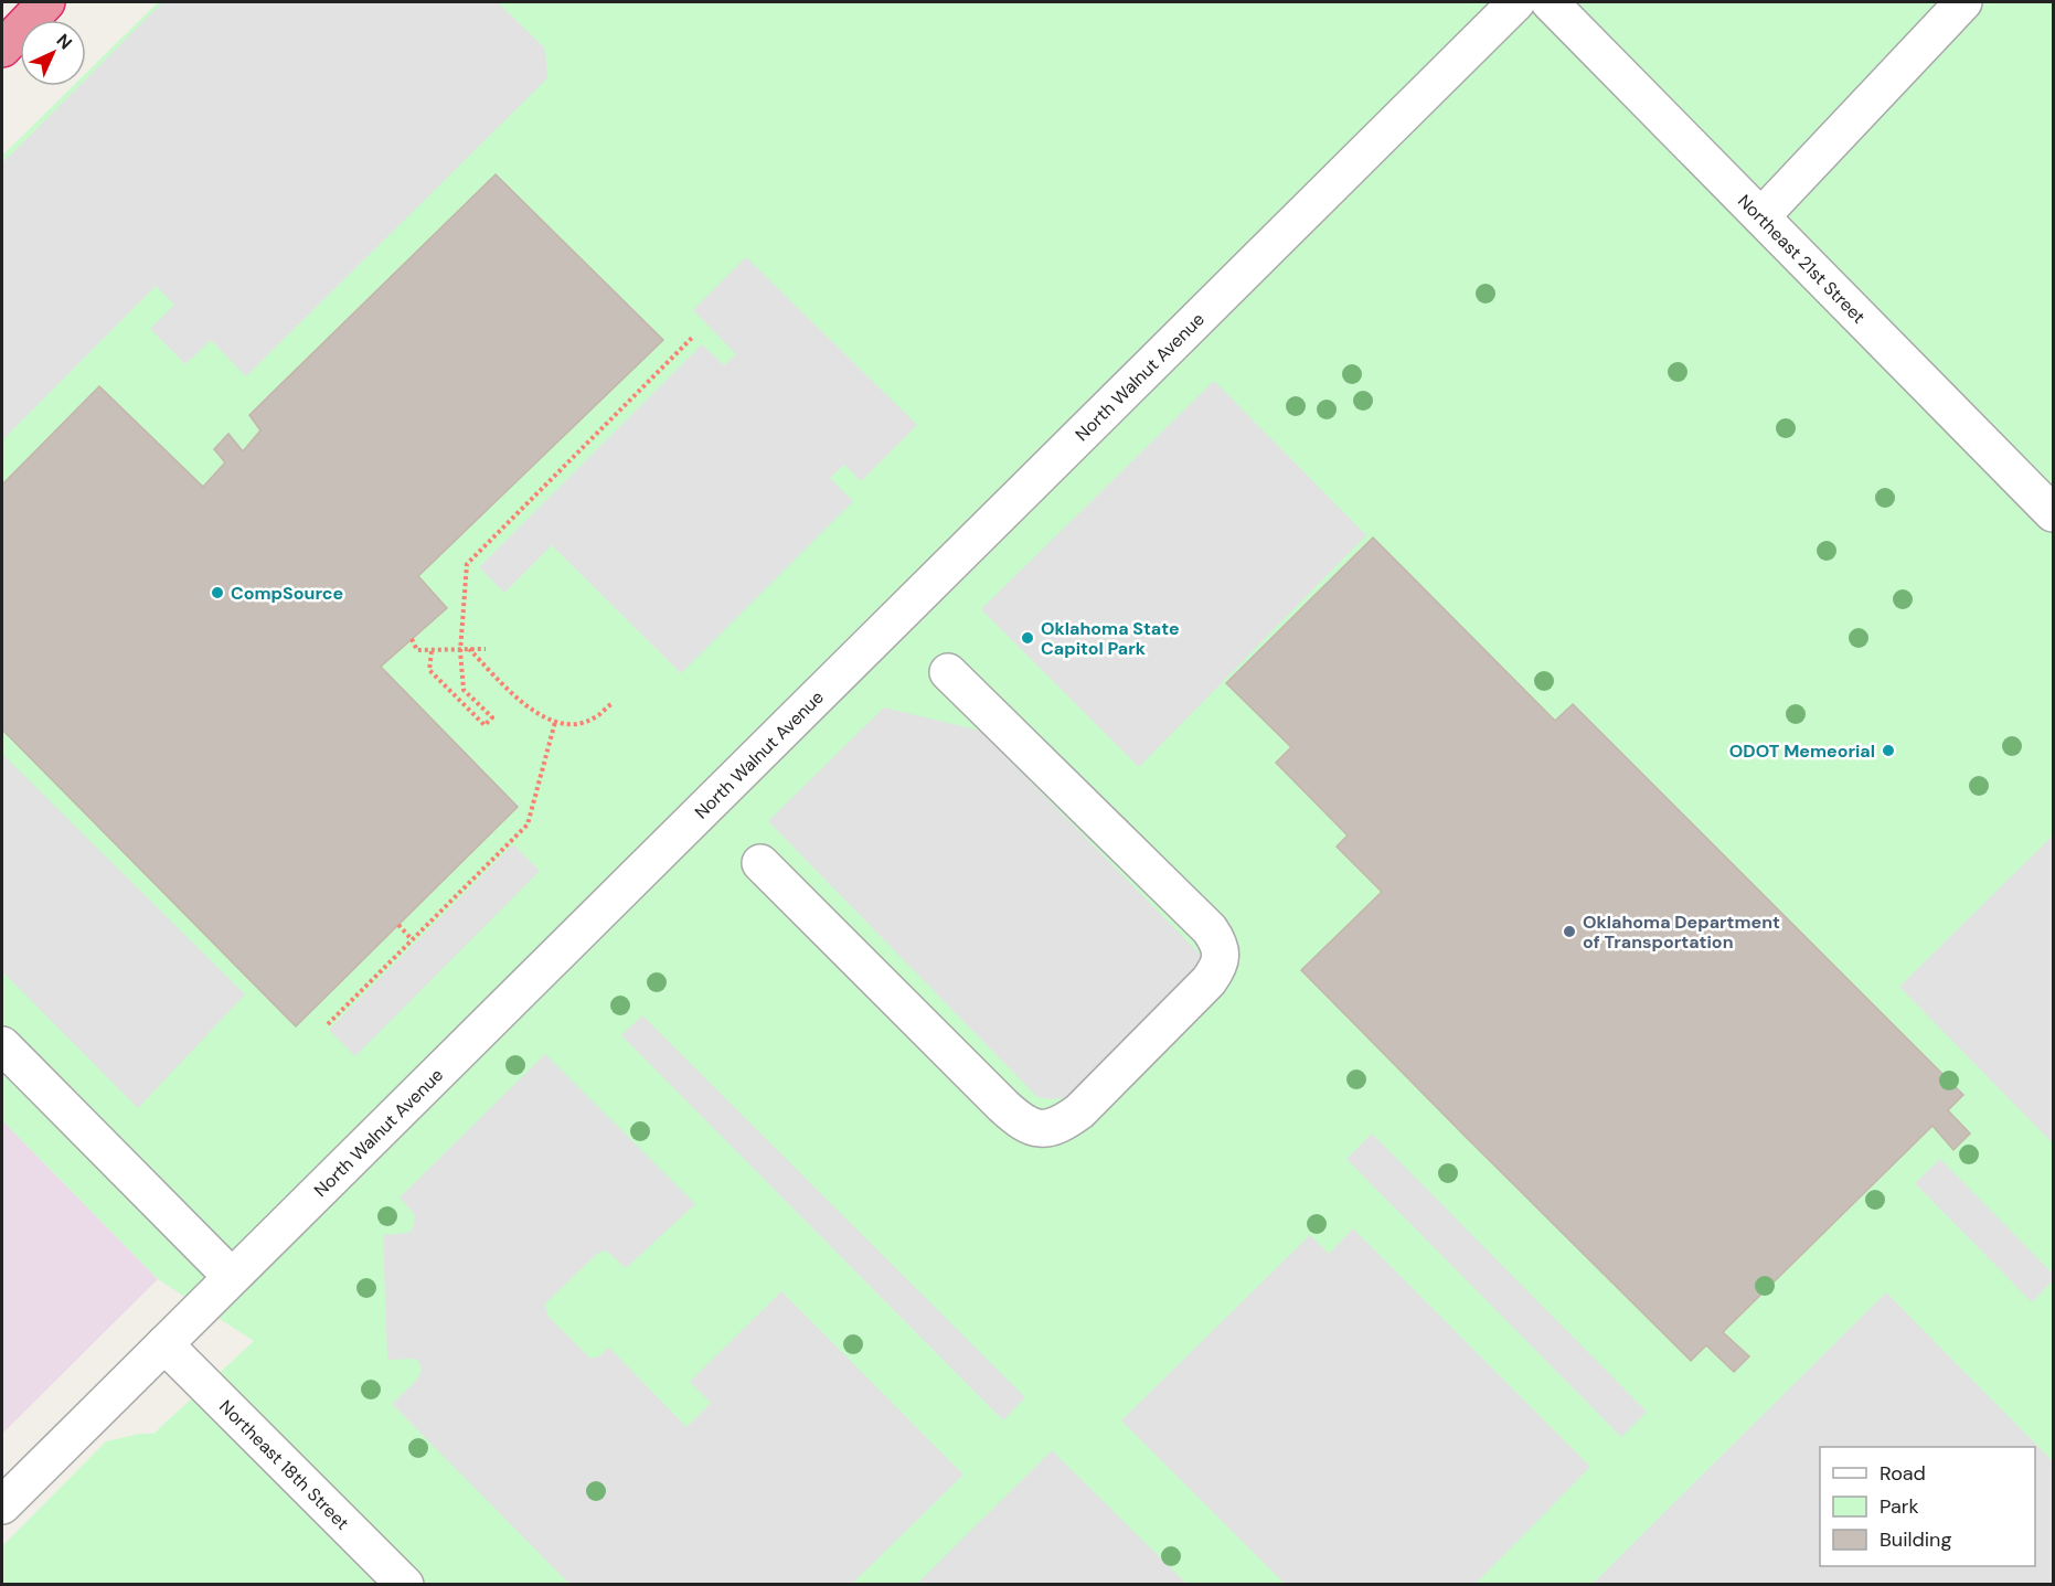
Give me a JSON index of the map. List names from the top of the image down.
{
  "streets": {
    "street": ["Northeast 21st Street", "North Walnut Avenue", "Northeast 18th Street"]
  },
  "crossings": [
    ["North Walnut Avenue", "Northeast 18th Street"]
  ],
  "places": [
    "CompSource",
    "Oklahoma State Capitol Park",
    "ODOT Memeorial",
    "Oklahoma Department of Transportation"
  ],
  "legend": ["Road", "Park", "Building"],
  "north": "top right"
}
